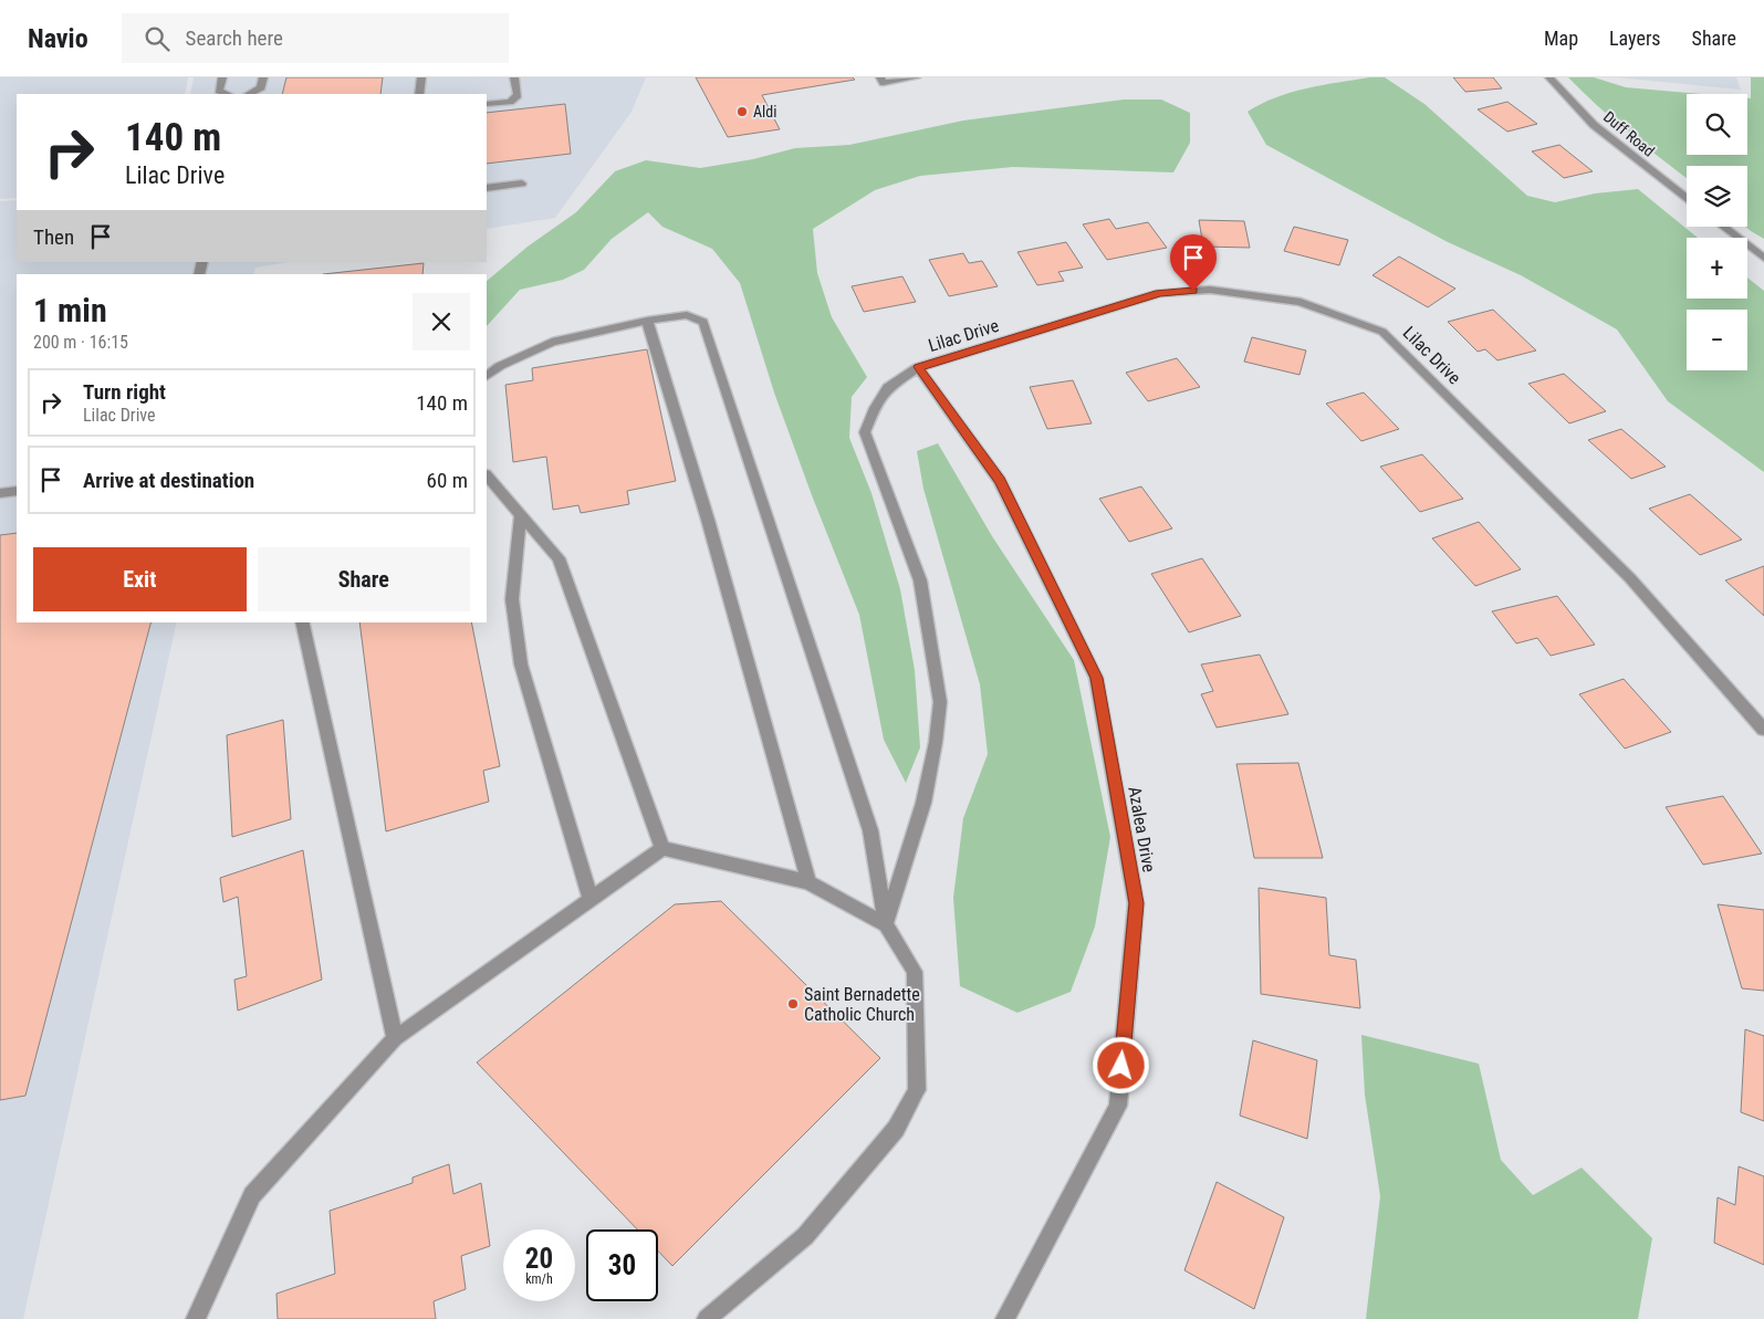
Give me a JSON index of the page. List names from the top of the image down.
{
  "streets": {
    "street": ["Duff Road", "Lilac Drive", "Azalea Drive"]
  },
  "crossings": [
    ["Lilac Drive", "Azalea Drive"]
  ],
  "places": ["Aldi", "Saint Bernadette Catholic Church"],
  "page": {
    "header": "Navio",
    "search": "Search here",
    "nav": ["Map", "Layers", "Share"],
    "map_buttons": ["+", "−"],
    "turn": ["140 m", "Lilac Drive"],
    "then": "Then",
    "heading": ["1 min", "200 m · 16:15"],
    "list": [
      {
        "name": "Turn right",
        "note": "Lilac Drive",
        "value": "140 m"
      },
      {
        "name": "Arrive at destination",
        "value": "60 m"
      }
    ],
    "buttons": ["Exit", "Share"],
    "speed": "20 km/h",
    "limit": "30"
  }
}
